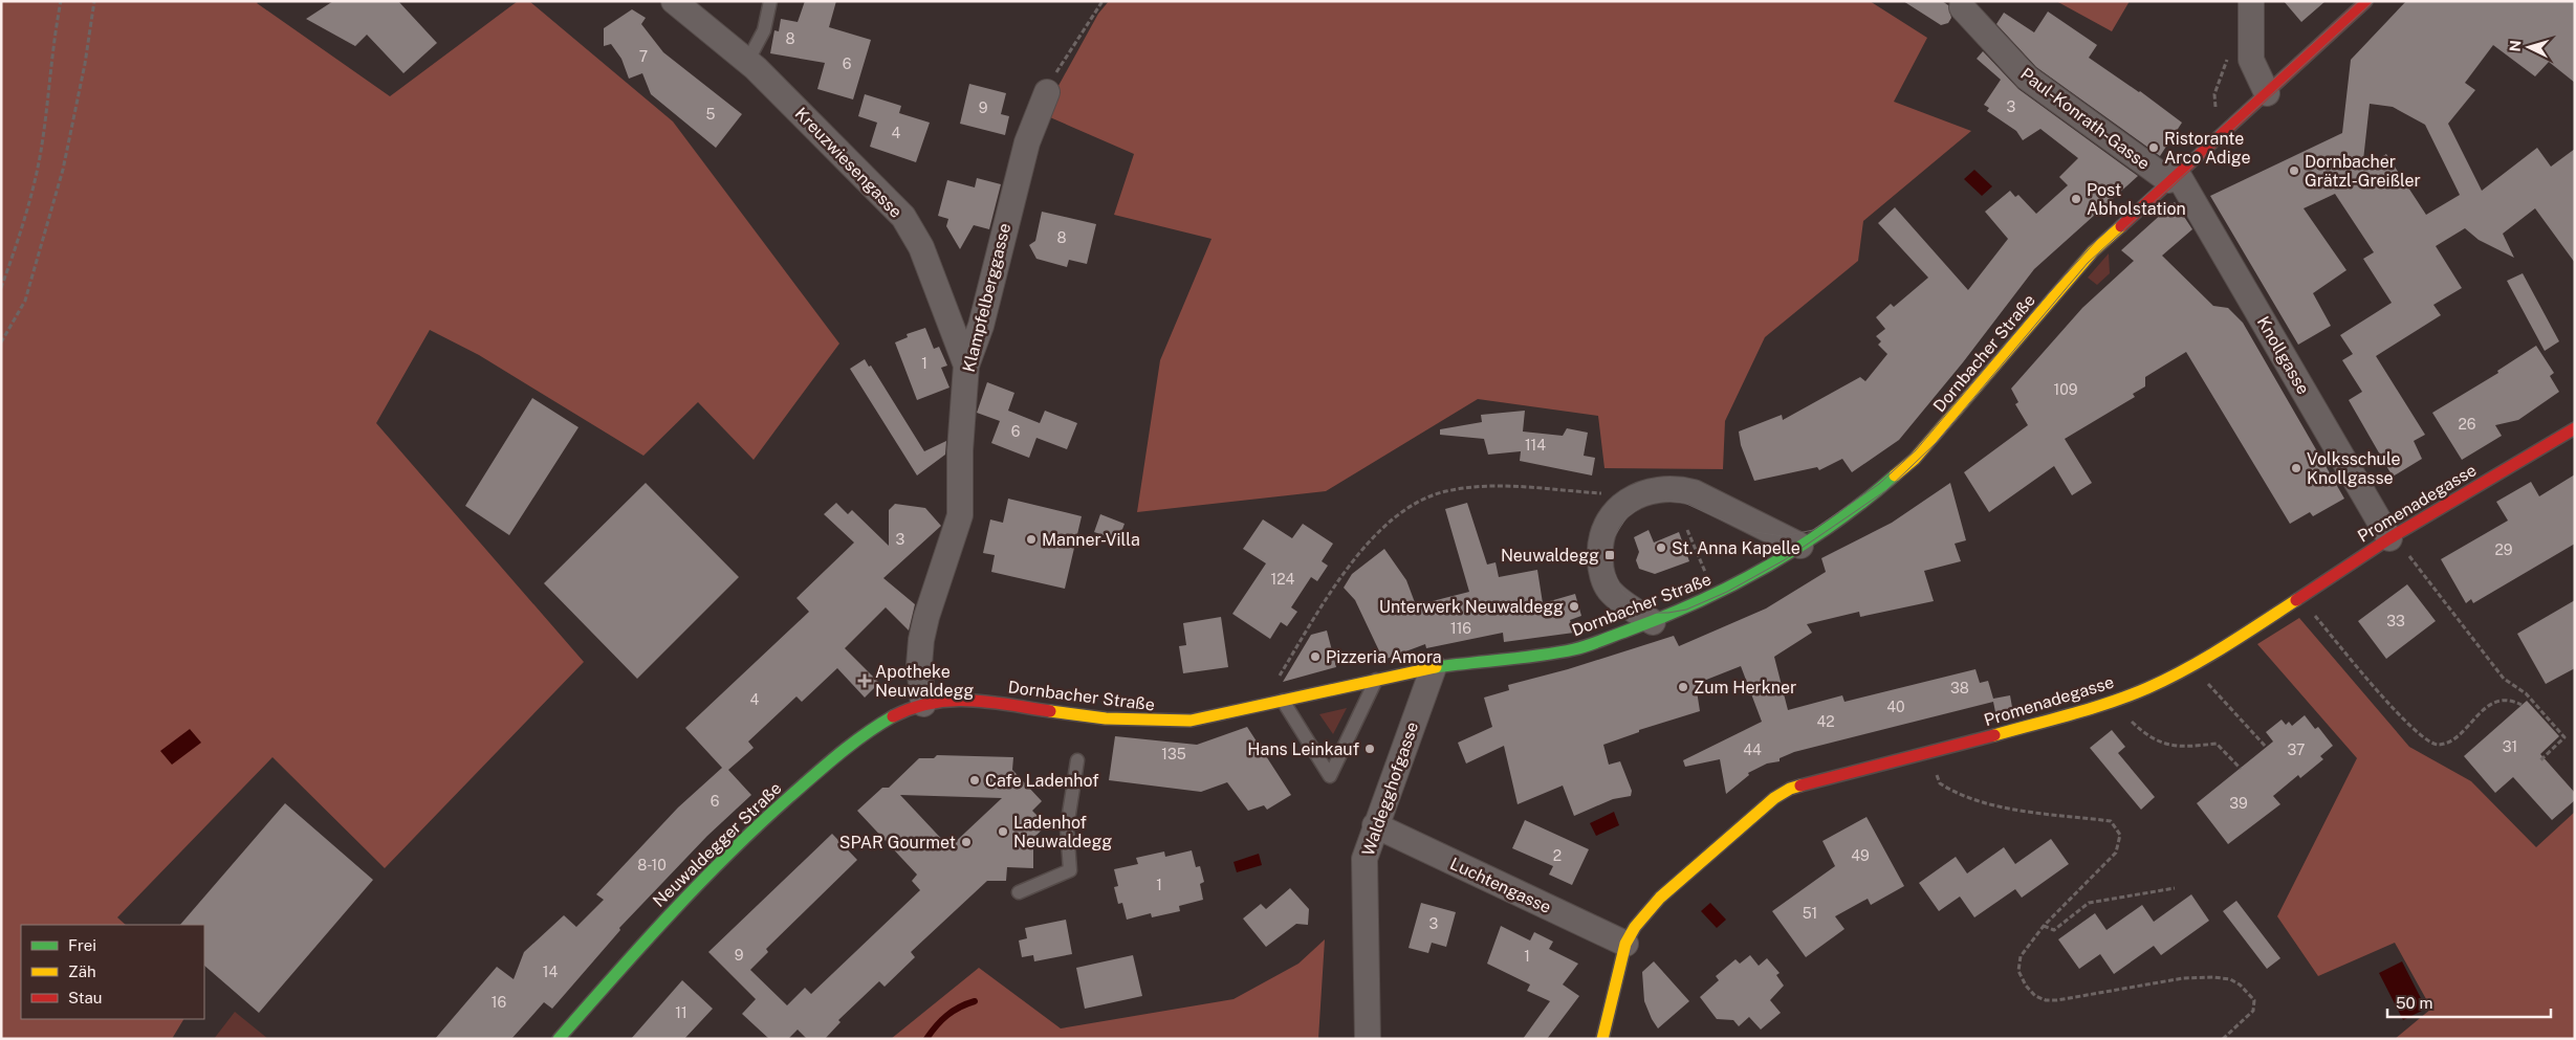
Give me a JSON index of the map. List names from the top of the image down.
{
  "streets": {
    "main road": ["Dornbacher Straße", "Promenadegasse", "Neuwaldegger Straße"],
    "street": [
      "Paul-Konrath-Gasse",
      "Kreuzwiesengasse",
      "Klampfelberggasse",
      "Knollgasse",
      "Waldegghofgasse",
      "Luchtengasse"
    ]
  },
  "crossings": [
    ["Paul-Konrath-Gasse", "Dornbacher Straße"],
    ["Paul-Konrath-Gasse", "Knollgasse"],
    ["Kreuzwiesengasse", "Klampfelberggasse"],
    ["Klampfelberggasse", "Dornbacher Straße"],
    ["Klampfelberggasse", "Neuwaldegger Straße"],
    ["Dornbacher Straße", "Knollgasse"],
    ["Dornbacher Straße", "Waldegghofgasse"],
    ["Dornbacher Straße", "Neuwaldegger Straße"],
    ["Knollgasse", "Promenadegasse"],
    ["Promenadegasse", "Luchtengasse"],
    ["Waldegghofgasse", "Luchtengasse"]
  ],
  "places": {
    "other": [
      "Ristorante Arco Adige",
      "Dornbacher Grätzl-Greißler",
      "Post Abholstation",
      "Volksschule Knollgasse",
      "Manner-Villa",
      "St. Anna Kapelle",
      "Unterwerk Neuwaldegg",
      "Pizzeria Amora",
      "Zum Herkner",
      "Hans Leinkauf",
      "Cafe Ladenhof",
      "Ladenhof Neuwaldegg",
      "SPAR Gourmet"
    ],
    "transit": ["Neuwaldegg"],
    "health": ["Apotheke Neuwaldegg"]
  },
  "house_numbers": [
    "8",
    "7",
    "6",
    "3",
    "9",
    "5",
    "4",
    "8",
    "1",
    "109",
    "26",
    "6",
    "114",
    "3",
    "29",
    "124",
    "33",
    "116",
    "38",
    "4",
    "40",
    "42",
    "31",
    "44",
    "37",
    "135",
    "6",
    "39",
    "2",
    "49",
    "8-10",
    "1",
    "51",
    "3",
    "9",
    "1",
    "14",
    "16",
    "11"
  ],
  "legend": ["Frei", "Zäh", "Stau"],
  "scale_bar": "50 m",
  "north": "left"
}
